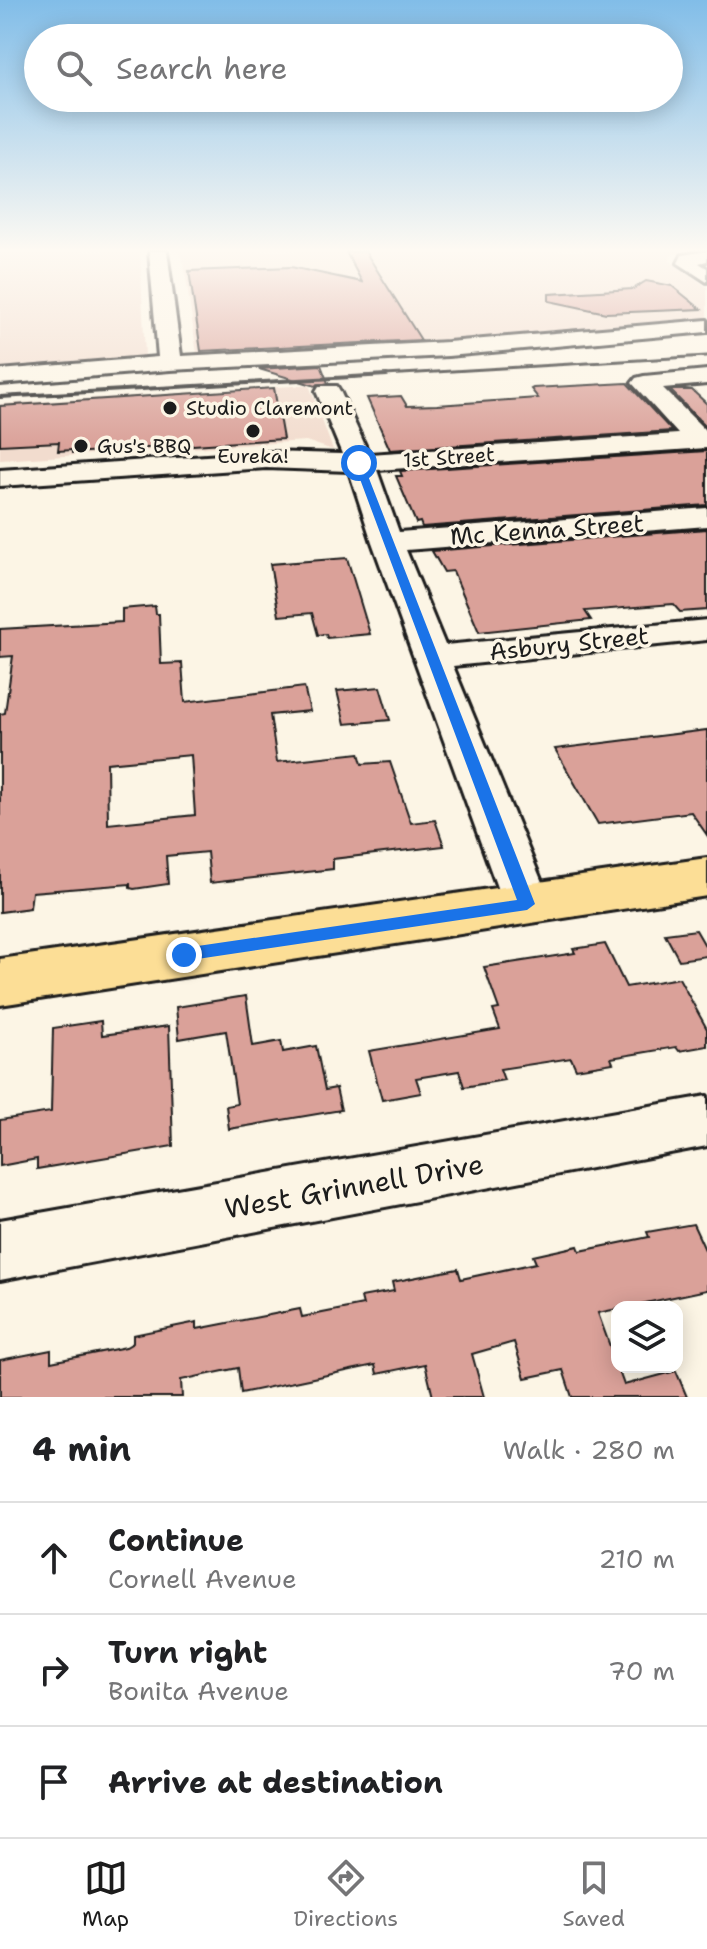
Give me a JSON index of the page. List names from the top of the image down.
{
  "streets": {
    "street": [
      "1st Street",
      "Mc Kenna Street",
      "Asbury Street",
      "West Grinnell Drive"
    ]
  },
  "places": ["Studio Claremont", "Eureka!", "Gus's BBQ"],
  "page": {
    "search": "Search here",
    "heading": ["4 min", "Walk · 280 m"],
    "list": [
      ["Continue", "Cornell Avenue", "210 m"],
      ["Turn right", "Bonita Avenue", "70 m"],
      "Arrive at destination"
    ],
    "nav": ["Map", "Directions", "Saved"]
  }
}
